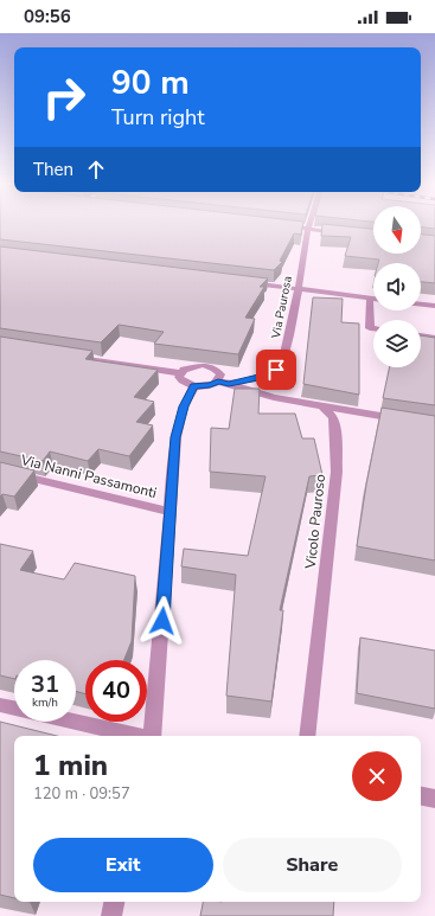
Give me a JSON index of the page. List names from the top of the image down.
{
  "streets": {
    "street": ["Via Paurosa", "Via Nanni Passamonti", "Vicolo Pauroso"]
  },
  "north": "bottom",
  "page": {
    "status": "09:56",
    "turn": ["90 m", "Turn right"],
    "then": "Then",
    "speed": "31 km/h",
    "limit": "40",
    "heading": ["1 min", "120 m · 09:57"],
    "buttons": ["Exit", "Share"]
  }
}
